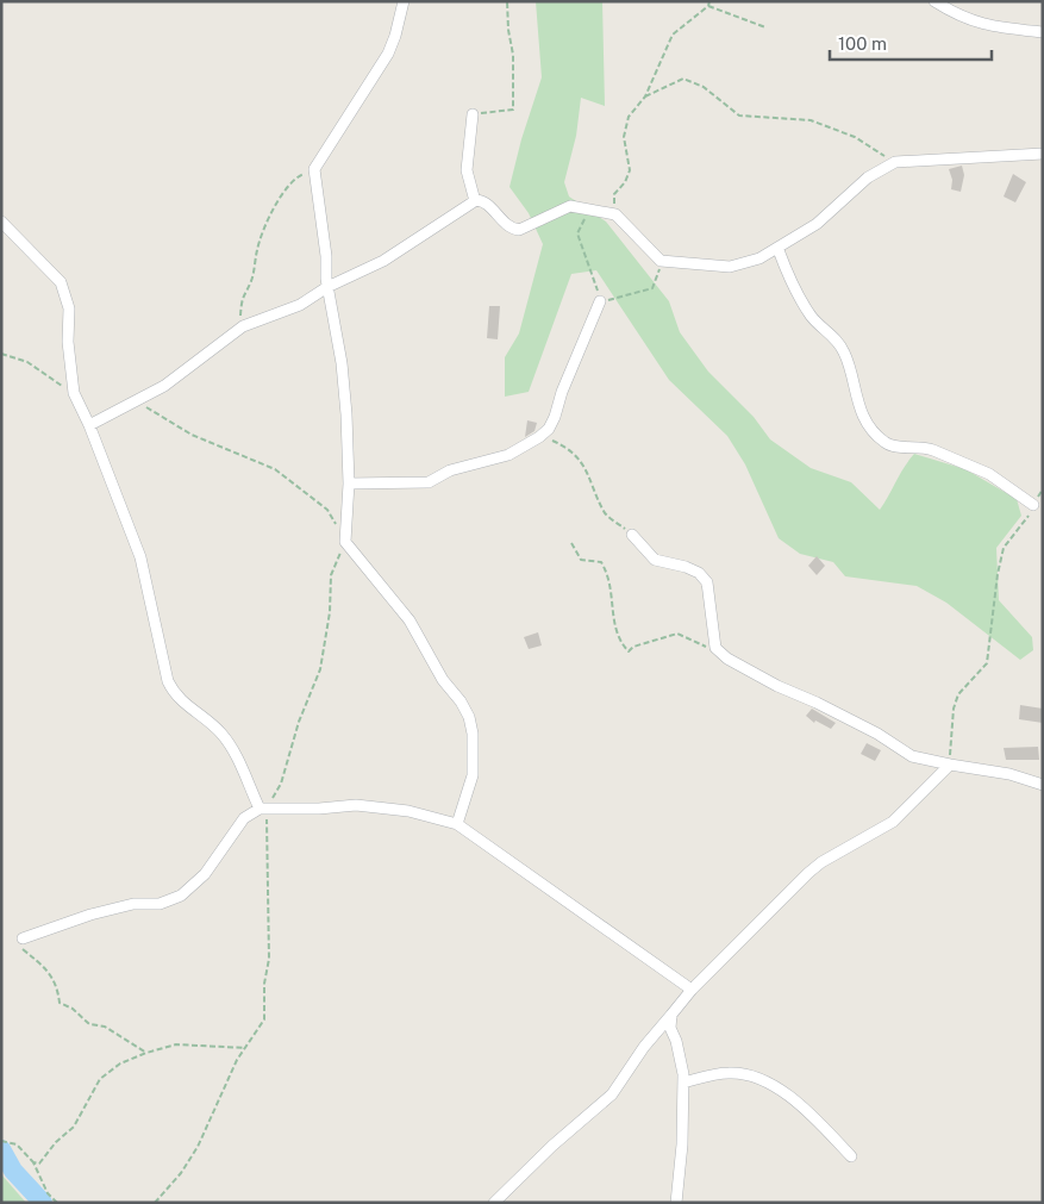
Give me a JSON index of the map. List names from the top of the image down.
{
  "scale_bar": "100 m"
}
